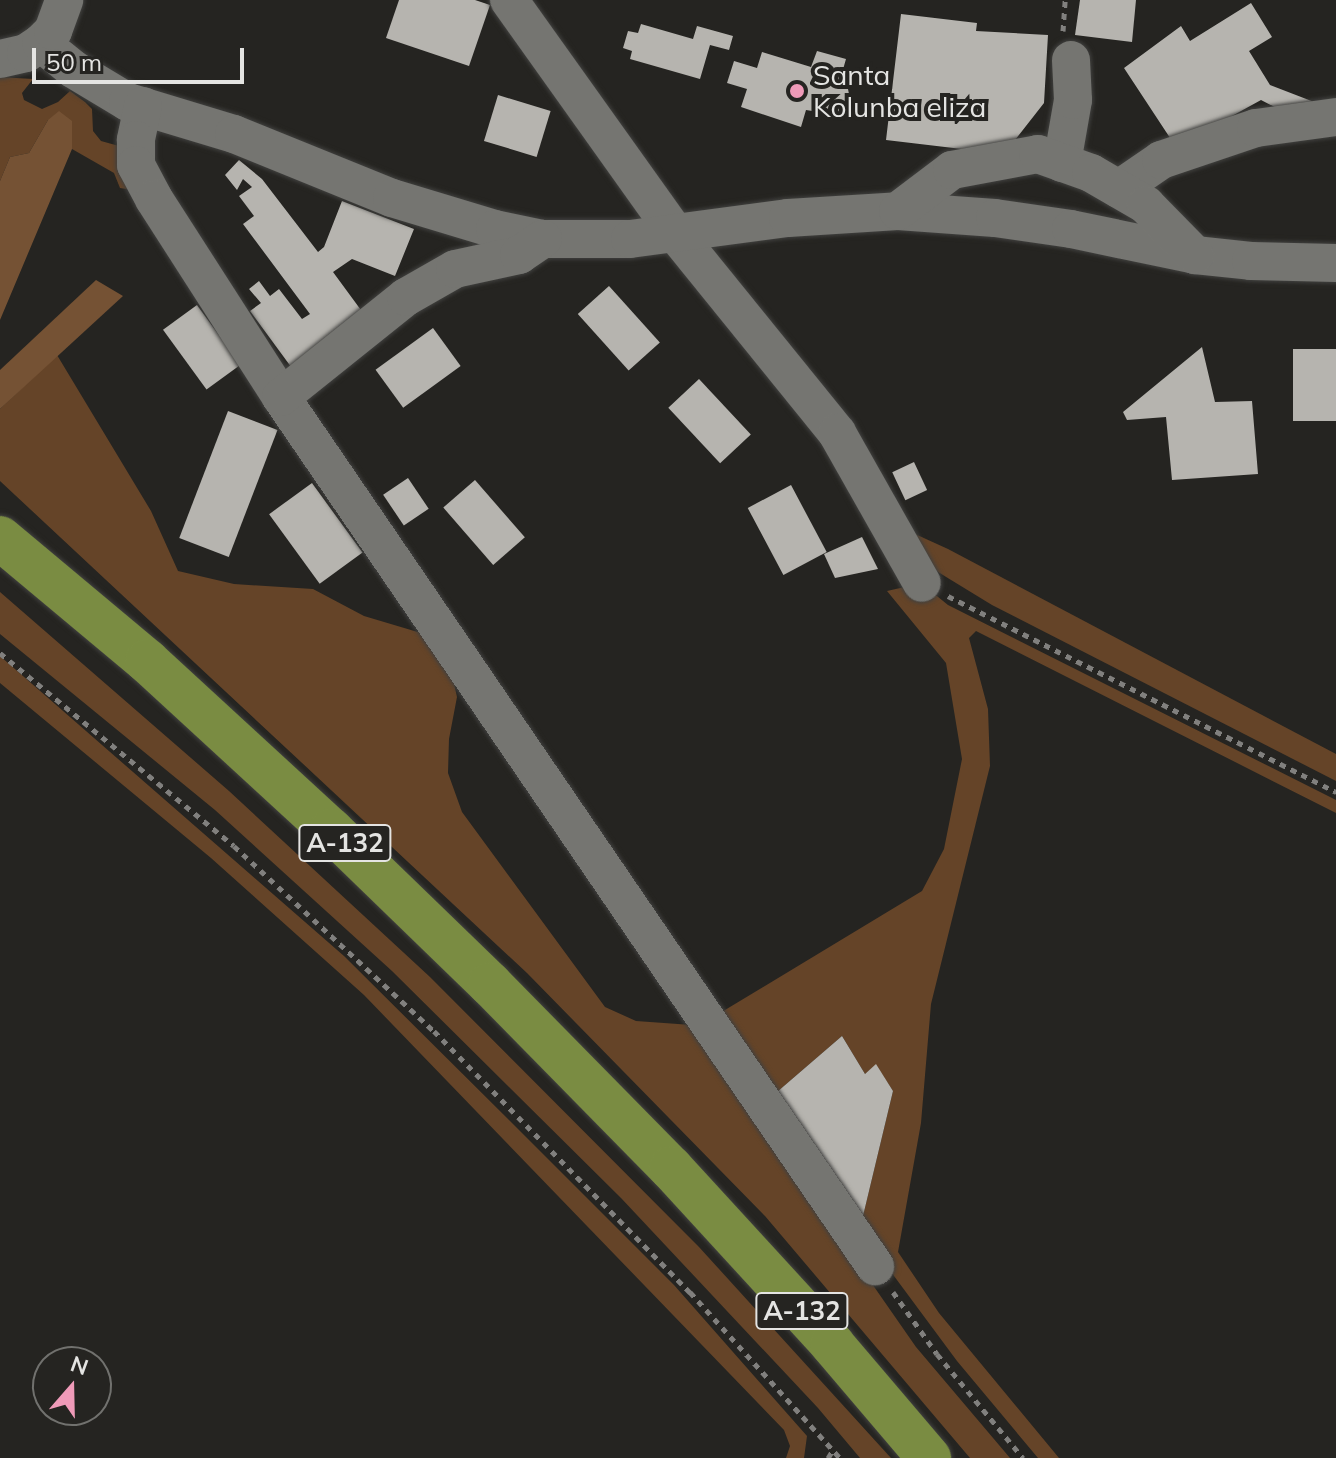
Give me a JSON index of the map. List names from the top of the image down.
{
  "streets": {
    "main road": ["A-132"]
  },
  "places": ["Santa Kolunba eliza"],
  "scale_bar": "50 m",
  "north": "top"
}
